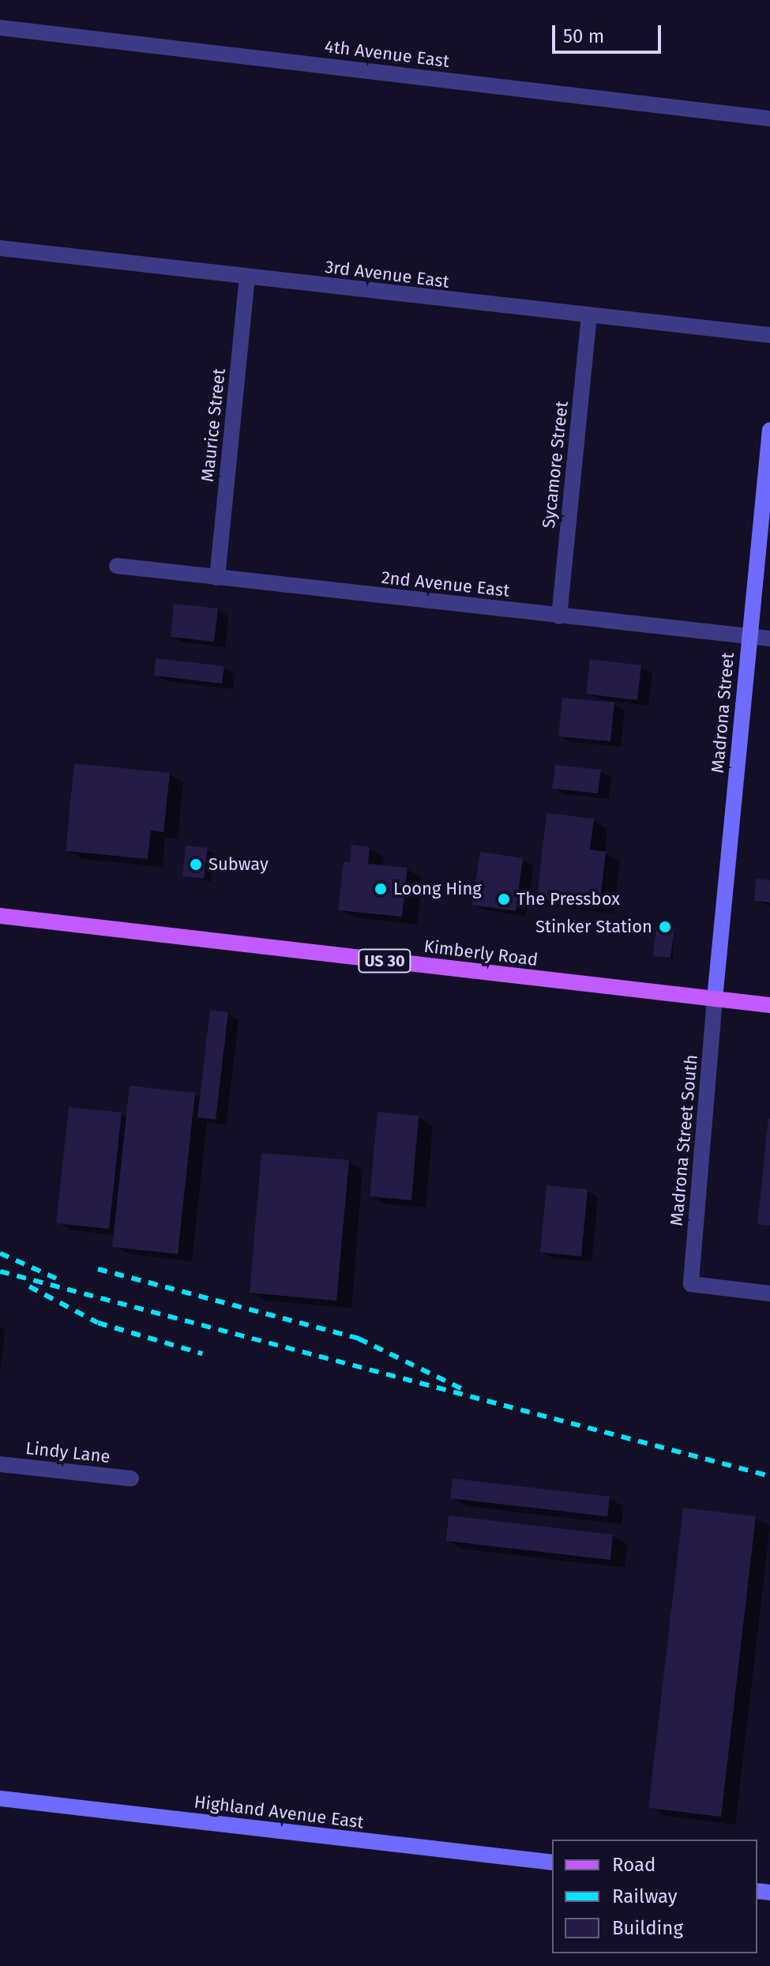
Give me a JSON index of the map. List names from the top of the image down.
{
  "streets": {
    "main road": ["Kimberly Road", "US 30"],
    "street": [
      "4th Avenue East",
      "3rd Avenue East",
      "Maurice Street",
      "Sycamore Street",
      "2nd Avenue East",
      "Madrona Street",
      "Madrona Street South",
      "Lindy Lane",
      "Highland Avenue East"
    ]
  },
  "crossings": [
    ["3rd Avenue East", "Maurice Street"],
    ["3rd Avenue East", "Sycamore Street"],
    ["Maurice Street", "2nd Avenue East"],
    ["Sycamore Street", "2nd Avenue East"],
    ["2nd Avenue East", "Madrona Street"],
    ["Madrona Street", "Kimberly Road"],
    ["Madrona Street", "Madrona Street South"],
    ["Kimberly Road", "Madrona Street South"]
  ],
  "places": [
    "Subway",
    "Loong Hing",
    "The Pressbox",
    "Stinker Station"
  ],
  "legend": ["Road", "Railway", "Building"],
  "scale_bar": "50 m"
}
